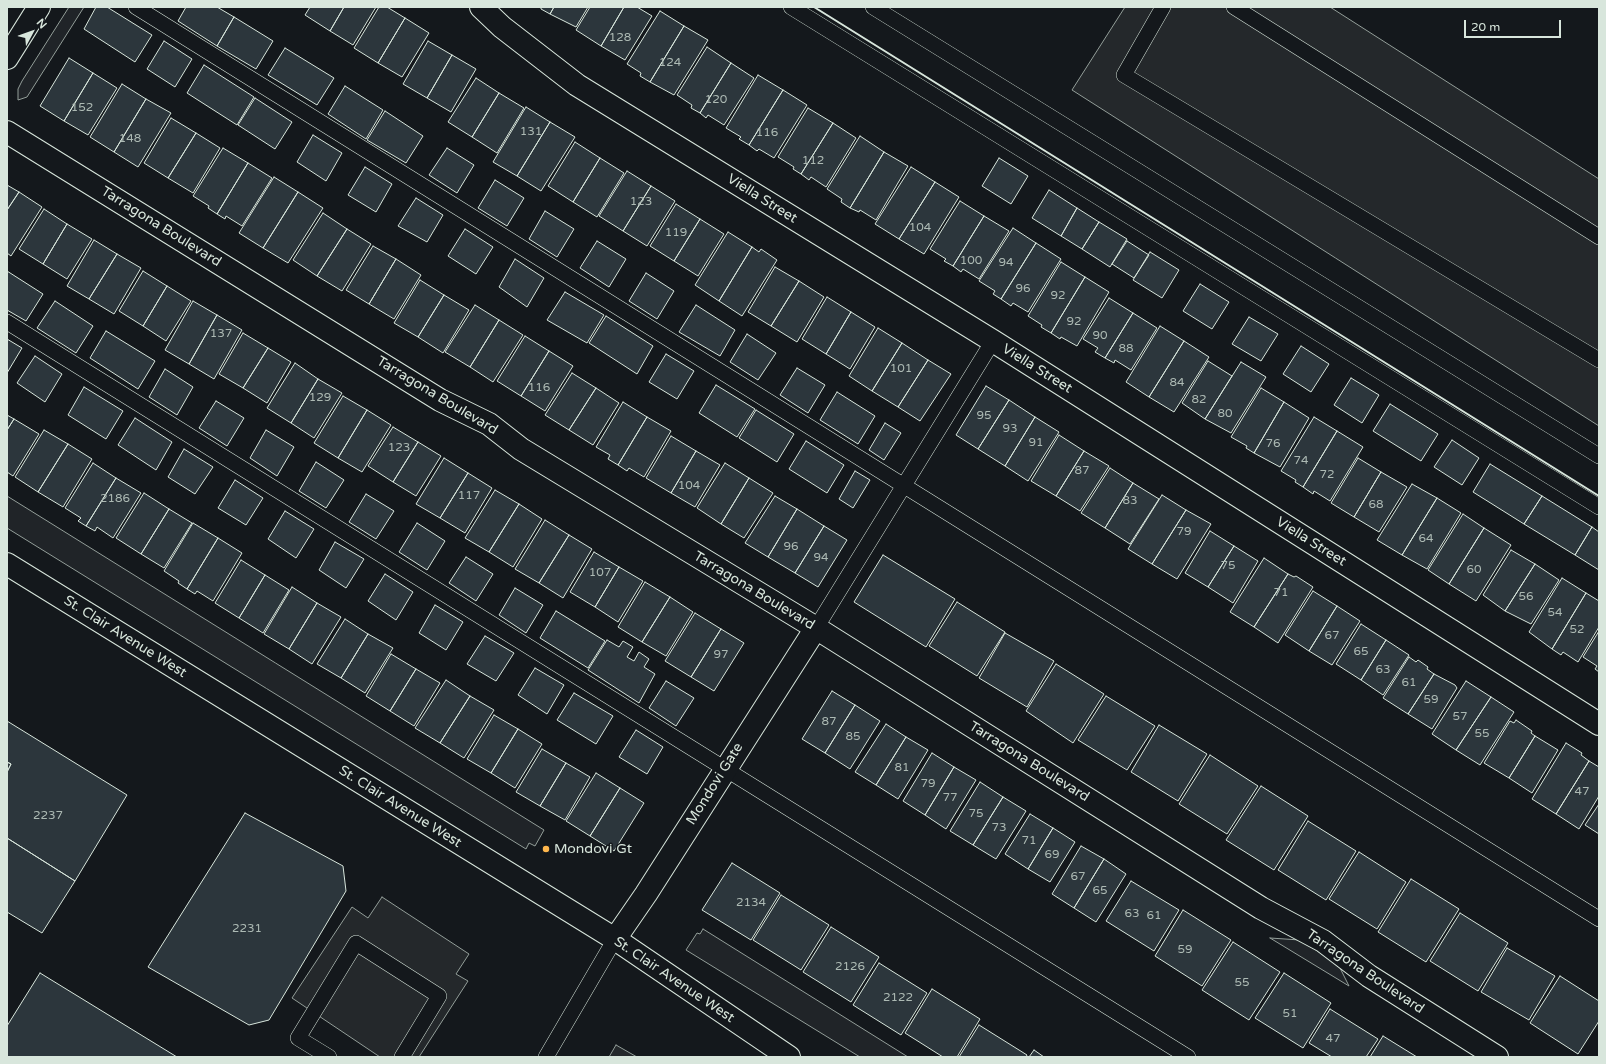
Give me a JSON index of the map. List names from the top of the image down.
{
  "streets": {
    "street": [
      "Viella Street",
      "Tarragona Boulevard",
      "St. Clair Avenue West",
      "Mondovi Gate"
    ]
  },
  "crossings": [
    ["Tarragona Boulevard", "Mondovi Gate"],
    ["St. Clair Avenue West", "Mondovi Gate"]
  ],
  "places": ["Mondovi Gt"],
  "house_numbers": [
    "128",
    "124",
    "120",
    "152",
    "131",
    "116",
    "148",
    "112",
    "123",
    "104",
    "119",
    "100",
    "94",
    "96",
    "92",
    "92",
    "137",
    "90",
    "88",
    "101",
    "84",
    "116",
    "129",
    "82",
    "80",
    "95",
    "93",
    "91",
    "76",
    "123",
    "74",
    "87",
    "72",
    "104",
    "117",
    "2186",
    "83",
    "68",
    "79",
    "64",
    "96",
    "94",
    "75",
    "60",
    "107",
    "71",
    "56",
    "54",
    "52",
    "67",
    "65",
    "97",
    "63",
    "61",
    "59",
    "57",
    "87",
    "55",
    "85",
    "81",
    "79",
    "47",
    "77",
    "75",
    "2237",
    "73",
    "71",
    "69",
    "67",
    "65",
    "2134",
    "63",
    "61",
    "2231",
    "59",
    "2126",
    "55",
    "2122",
    "51",
    "47"
  ],
  "scale_bar": "20 m",
  "north": "top right"
}
